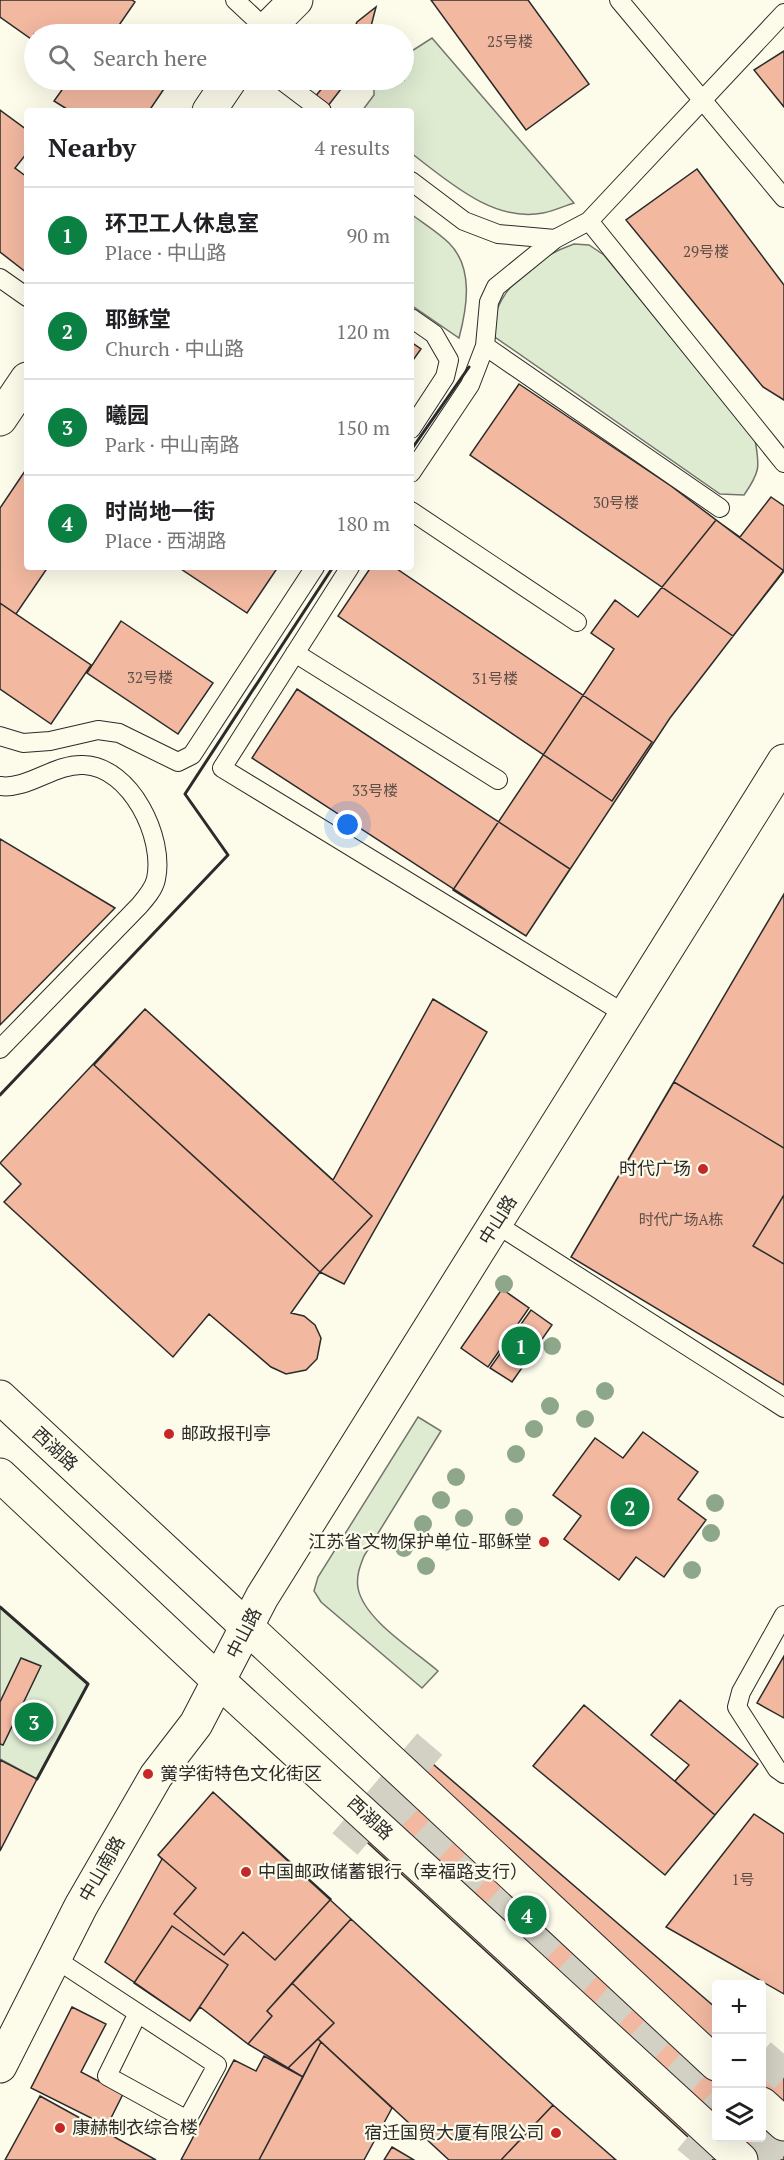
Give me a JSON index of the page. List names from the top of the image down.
{
  "streets": {
    "main road": ["中山路", "西湖路", "中山南路"]
  },
  "crossings": [
    ["中山路", "西湖路"],
    ["中山路", "中山南路"],
    ["西湖路", "中山南路"]
  ],
  "places": [
    "时代广场",
    "邮政报刊亭",
    "江苏省文物保护单位-耶稣堂",
    "黉学街特色文化街区",
    "中国邮政储蓄银行（幸福路支行）",
    "康赫制衣综合楼",
    "宿迁国贸大厦有限公司"
  ],
  "house_numbers": [
    "25号楼",
    "29号楼",
    "30号楼",
    "32号楼",
    "31号楼",
    "33号楼",
    "时代广场A栋",
    "1号"
  ],
  "page": {
    "search": "Search here",
    "heading": ["Nearby", "4 results"],
    "list": [
      {
        "mark": "1",
        "name": "环卫工人休息室",
        "note": "Place · 中山路",
        "value": "90 m"
      },
      {
        "mark": "2",
        "name": "耶稣堂",
        "note": "Church · 中山路",
        "value": "120 m"
      },
      {
        "mark": "3",
        "name": "曦园",
        "note": "Park · 中山南路",
        "value": "150 m"
      },
      {
        "mark": "4",
        "name": "时尚地一街",
        "note": "Place · 西湖路",
        "value": "180 m"
      }
    ],
    "pins": [
      "1",
      "2",
      "3",
      "4"
    ],
    "map_buttons": ["+", "−"]
  }
}
